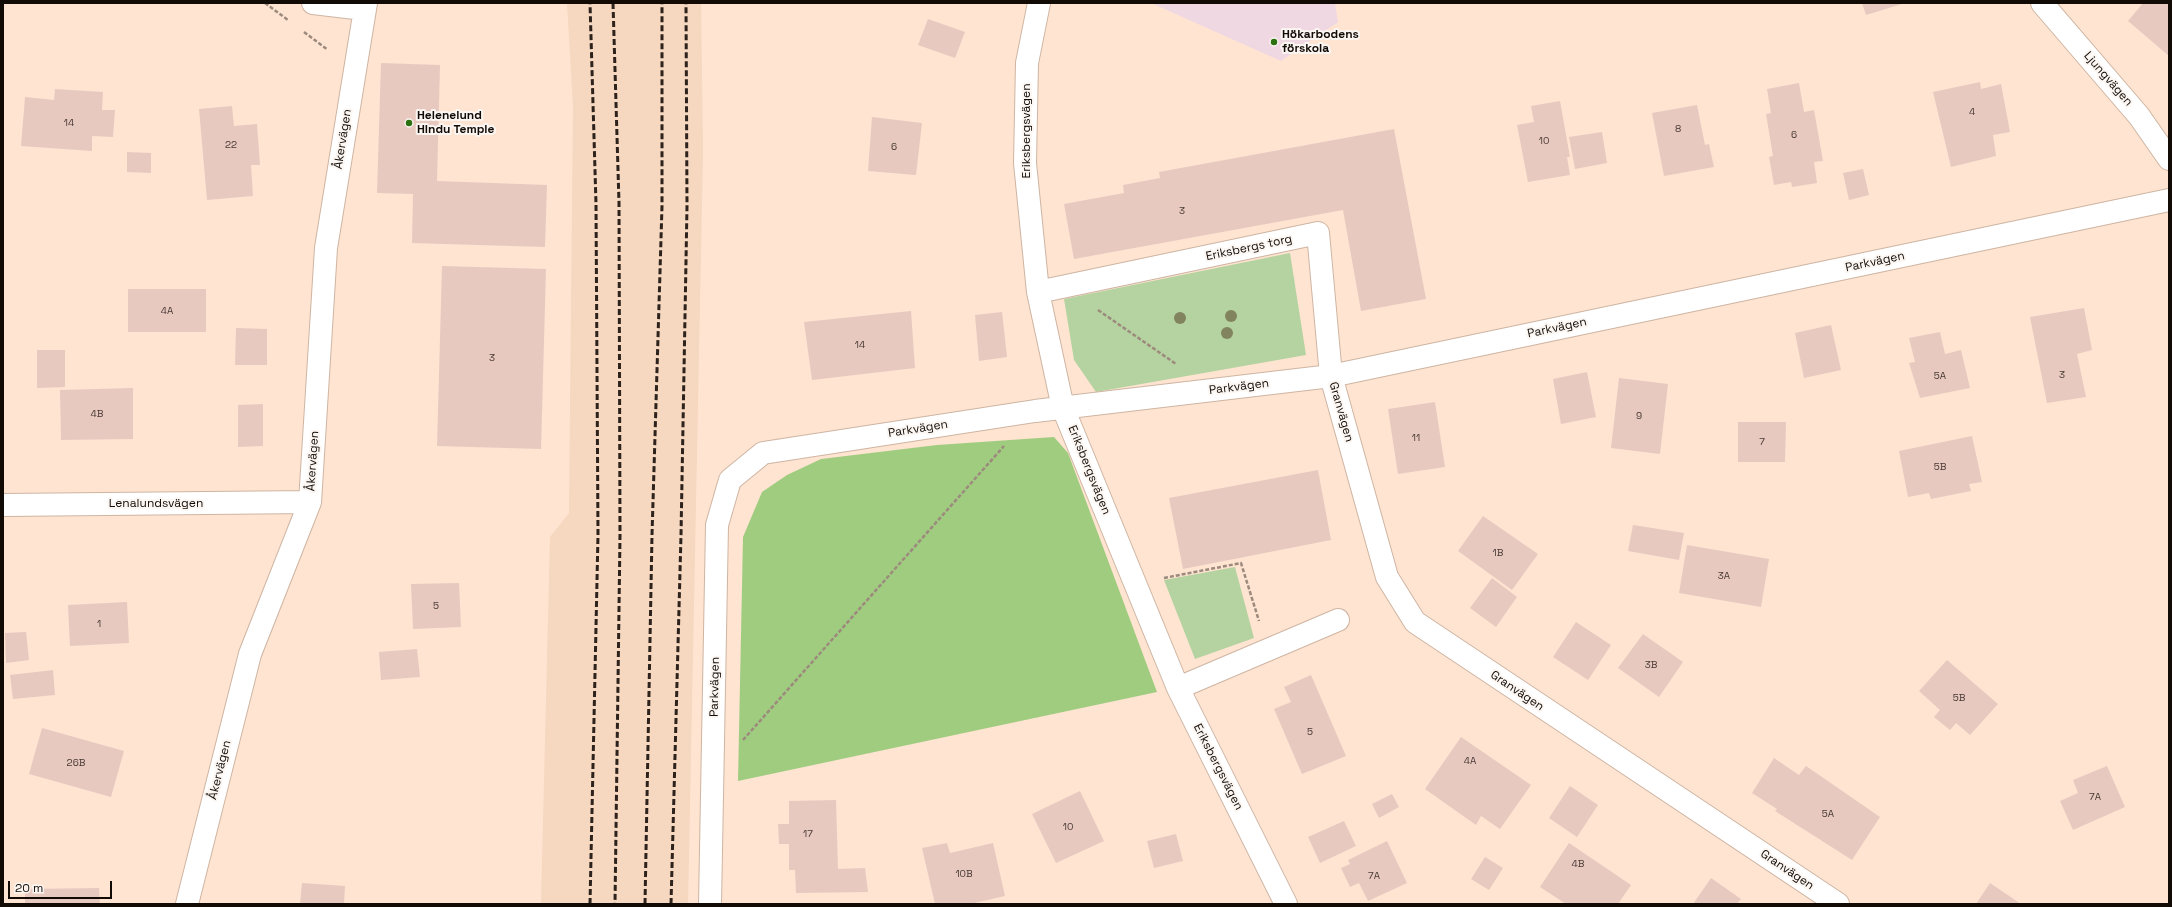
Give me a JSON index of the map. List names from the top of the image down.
{
  "streets": {
    "street": [
      "Ljungvägen",
      "Eriksbergsvägen",
      "Åkervägen",
      "Eriksbergs torg",
      "Parkvägen",
      "Granvägen",
      "Lenalundsvägen"
    ]
  },
  "crossings": [
    ["Eriksbergsvägen", "Eriksbergs torg"],
    ["Eriksbergsvägen", "Parkvägen"],
    ["Åkervägen", "Lenalundsvägen"],
    ["Eriksbergs torg", "Parkvägen"],
    ["Eriksbergs torg", "Granvägen"],
    ["Parkvägen", "Granvägen"]
  ],
  "places": ["Hökarbodens förskola", "Helenelund Hindu Temple"],
  "house_numbers": [
    "4",
    "14",
    "8",
    "6",
    "10",
    "22",
    "6",
    "3",
    "4A",
    "14",
    "3",
    "3",
    "5A",
    "4B",
    "9",
    "11",
    "7",
    "5B",
    "1B",
    "3A",
    "5",
    "1",
    "3B",
    "5B",
    "5",
    "4A",
    "26B",
    "7A",
    "5A",
    "10",
    "17",
    "4B",
    "10B",
    "7A"
  ],
  "scale_bar": "20 m"
}
